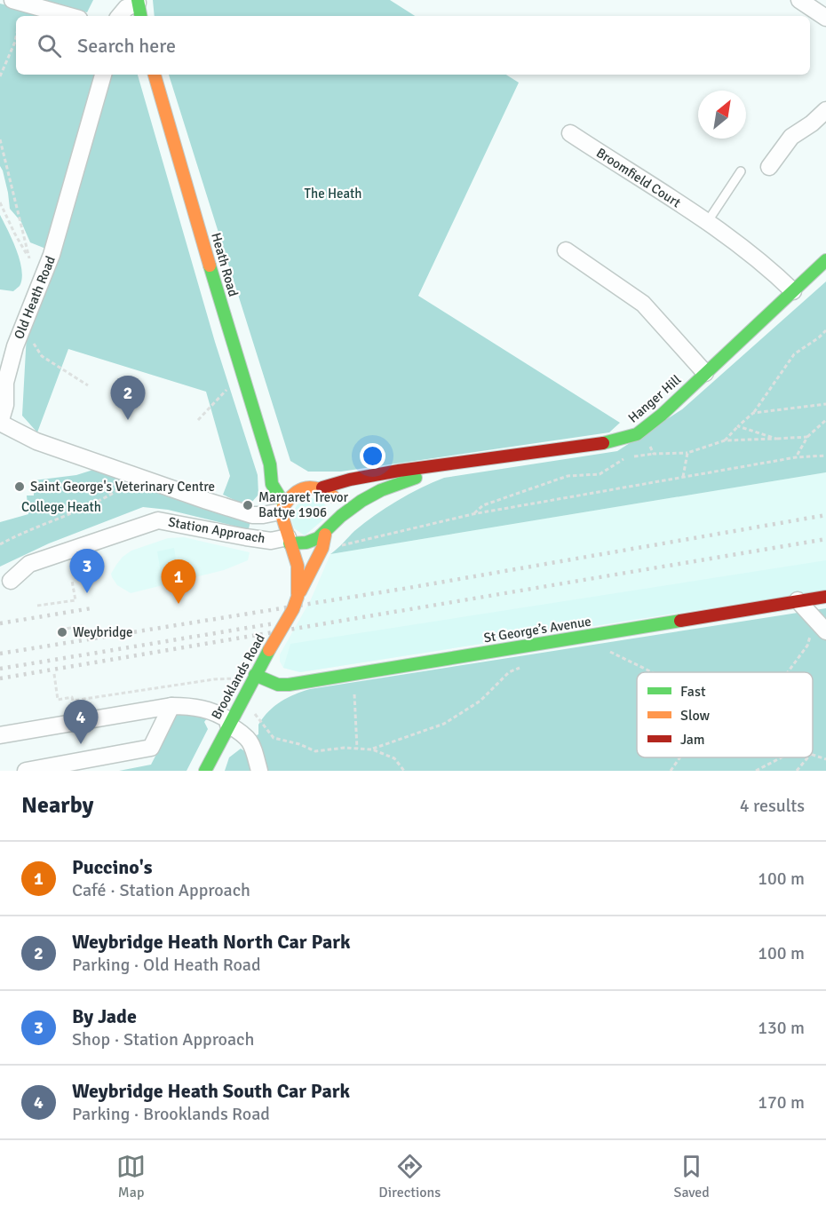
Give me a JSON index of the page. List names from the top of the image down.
{
  "streets": {
    "main road": [
      "Heath Road",
      "Hanger Hill",
      "St George’s Avenue",
      "Brooklands Road"
    ],
    "street": ["Broomfield Court", "Old Heath Road", "Station Approach"]
  },
  "crossings": [
    ["Broomfield Court", "Hanger Hill"],
    ["Heath Road", "Old Heath Road"],
    ["Heath Road", "Hanger Hill"],
    ["Heath Road", "Station Approach"],
    ["Heath Road", "Brooklands Road"],
    ["Old Heath Road", "Hanger Hill"],
    ["Old Heath Road", "Station Approach"],
    ["Old Heath Road", "Brooklands Road"],
    ["Hanger Hill", "Station Approach"],
    ["Hanger Hill", "Brooklands Road"],
    ["Station Approach", "Brooklands Road"],
    ["St George’s Avenue", "Brooklands Road"]
  ],
  "parks": ["The Heath", "College Heath"],
  "places": ["Saint George's Veterinary Centre", "Margaret Trevor Battye 1906", "Weybridge"],
  "legend": ["Fast", "Slow", "Jam"],
  "north": "top right",
  "page": {
    "search": "Search here",
    "pins": [
      "2",
      "3",
      "1",
      "4"
    ],
    "heading": ["Nearby", "4 results"],
    "list": [
      {
        "mark": "1",
        "name": "Puccino's",
        "note": "Café · Station Approach",
        "value": "100 m"
      },
      {
        "mark": "2",
        "name": "Weybridge Heath North Car Park",
        "note": "Parking · Old Heath Road",
        "value": "100 m"
      },
      {
        "mark": "3",
        "name": "By Jade",
        "note": "Shop · Station Approach",
        "value": "130 m"
      },
      {
        "mark": "4",
        "name": "Weybridge Heath South Car Park",
        "note": "Parking · Brooklands Road",
        "value": "170 m"
      }
    ],
    "nav": ["Map", "Directions", "Saved"]
  }
}
